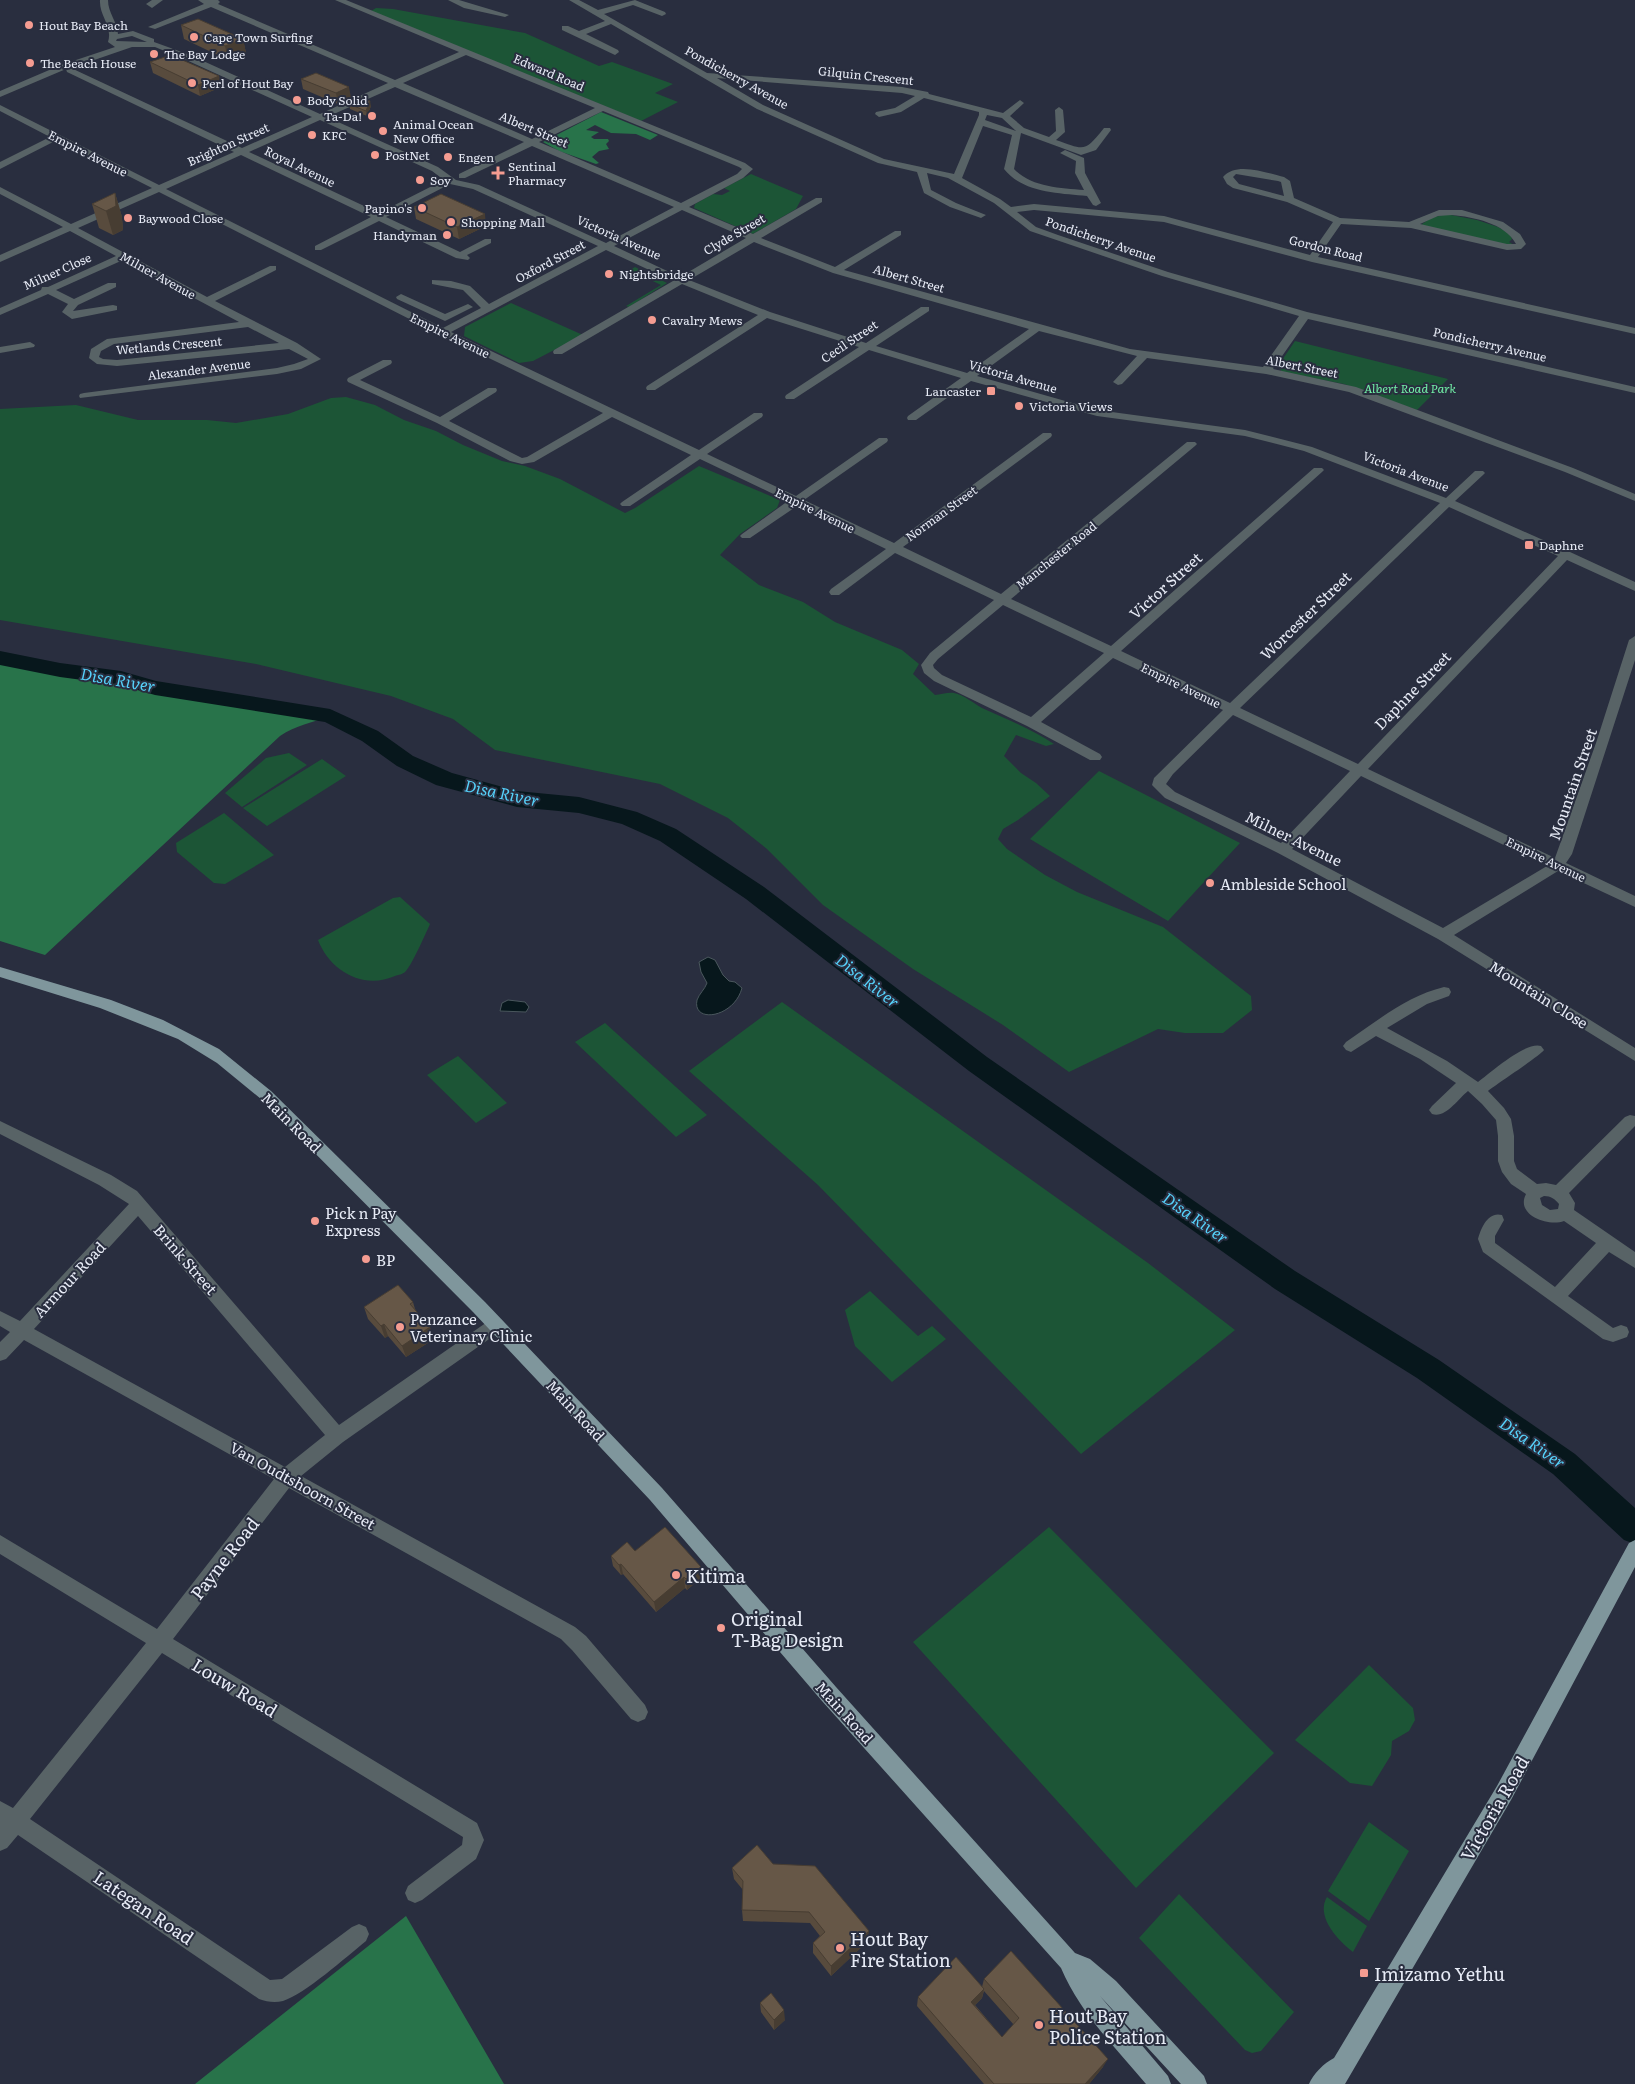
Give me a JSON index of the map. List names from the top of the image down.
{
  "streets": {
    "main road": ["Main Road", "Victoria Road"],
    "street": [
      "Edward Road",
      "Gilquin Crescent",
      "Pondicherry Avenue",
      "Albert Street",
      "Brighton Street",
      "Empire Avenue",
      "Royal Avenue",
      "Clyde Street",
      "Victoria Avenue",
      "Gordon Road",
      "Oxford Street",
      "Milner Close",
      "Milner Avenue",
      "Cecil Street",
      "Wetlands Crescent",
      "Alexander Avenue",
      "Norman Street",
      "Manchester Road",
      "Victor Street",
      "Worcester Street",
      "Daphne Street",
      "Mountain Street",
      "Mountain Close",
      "Brink Street",
      "Armour Road",
      "Van Oudtshoorn Street",
      "Payne Road",
      "Louw Road",
      "Lategan Road"
    ]
  },
  "crossings": [
    ["Edward Road", "Brighton Street"],
    ["Edward Road", "Oxford Street"],
    ["Gilquin Crescent", "Pondicherry Avenue"],
    ["Pondicherry Avenue", "Gordon Road"],
    ["Albert Street", "Brighton Street"],
    ["Albert Street", "Clyde Street"],
    ["Albert Street", "Oxford Street"],
    ["Brighton Street", "Empire Avenue"],
    ["Brighton Street", "Royal Avenue"],
    ["Brighton Street", "Victoria Avenue"],
    ["Brighton Street", "Milner Avenue"],
    ["Empire Avenue", "Oxford Street"],
    ["Empire Avenue", "Norman Street"],
    ["Empire Avenue", "Manchester Road"],
    ["Empire Avenue", "Victor Street"],
    ["Empire Avenue", "Worcester Street"],
    ["Empire Avenue", "Daphne Street"],
    ["Empire Avenue", "Mountain Street"],
    ["Clyde Street", "Victoria Avenue"],
    ["Victoria Avenue", "Oxford Street"],
    ["Victoria Avenue", "Cecil Street"],
    ["Victoria Avenue", "Worcester Street"],
    ["Victoria Avenue", "Daphne Street"],
    ["Milner Close", "Milner Avenue"],
    ["Milner Avenue", "Wetlands Crescent"],
    ["Milner Avenue", "Alexander Avenue"],
    ["Milner Avenue", "Worcester Street"],
    ["Milner Avenue", "Daphne Street"],
    ["Milner Avenue", "Mountain Street"],
    ["Milner Avenue", "Mountain Close"],
    ["Manchester Road", "Victor Street"],
    ["Mountain Street", "Mountain Close"],
    ["Main Road", "Payne Road"],
    ["Brink Street", "Armour Road"],
    ["Brink Street", "Payne Road"],
    ["Armour Road", "Van Oudtshoorn Street"],
    ["Van Oudtshoorn Street", "Payne Road"],
    ["Payne Road", "Louw Road"],
    ["Payne Road", "Lategan Road"]
  ],
  "water": ["Disa River"],
  "parks": ["Albert Road Park"],
  "places": {
    "other": [
      "Hout Bay Beach",
      "Cape Town Surfing",
      "The Bay Lodge",
      "The Beach House",
      "Perl of Hout Bay",
      "Body Solid",
      "Ta-Da!",
      "Animal Ocean New Office",
      "KFC",
      "PostNet",
      "Engen",
      "Soy",
      "Papino's",
      "Baywood Close",
      "Shopping Mall",
      "Handyman",
      "Nightsbridge",
      "Cavalry Mews",
      "Victoria Views",
      "Ambleside School",
      "Pick n Pay Express",
      "BP",
      "Penzance Veterinary Clinic",
      "Kitima",
      "Original T-Bag Design",
      "Hout Bay Fire Station",
      "Hout Bay Police Station"
    ],
    "health": ["Sentinal Pharmacy"],
    "transit": ["Lancaster", "Daphne", "Imizamo Yethu"]
  }
}
